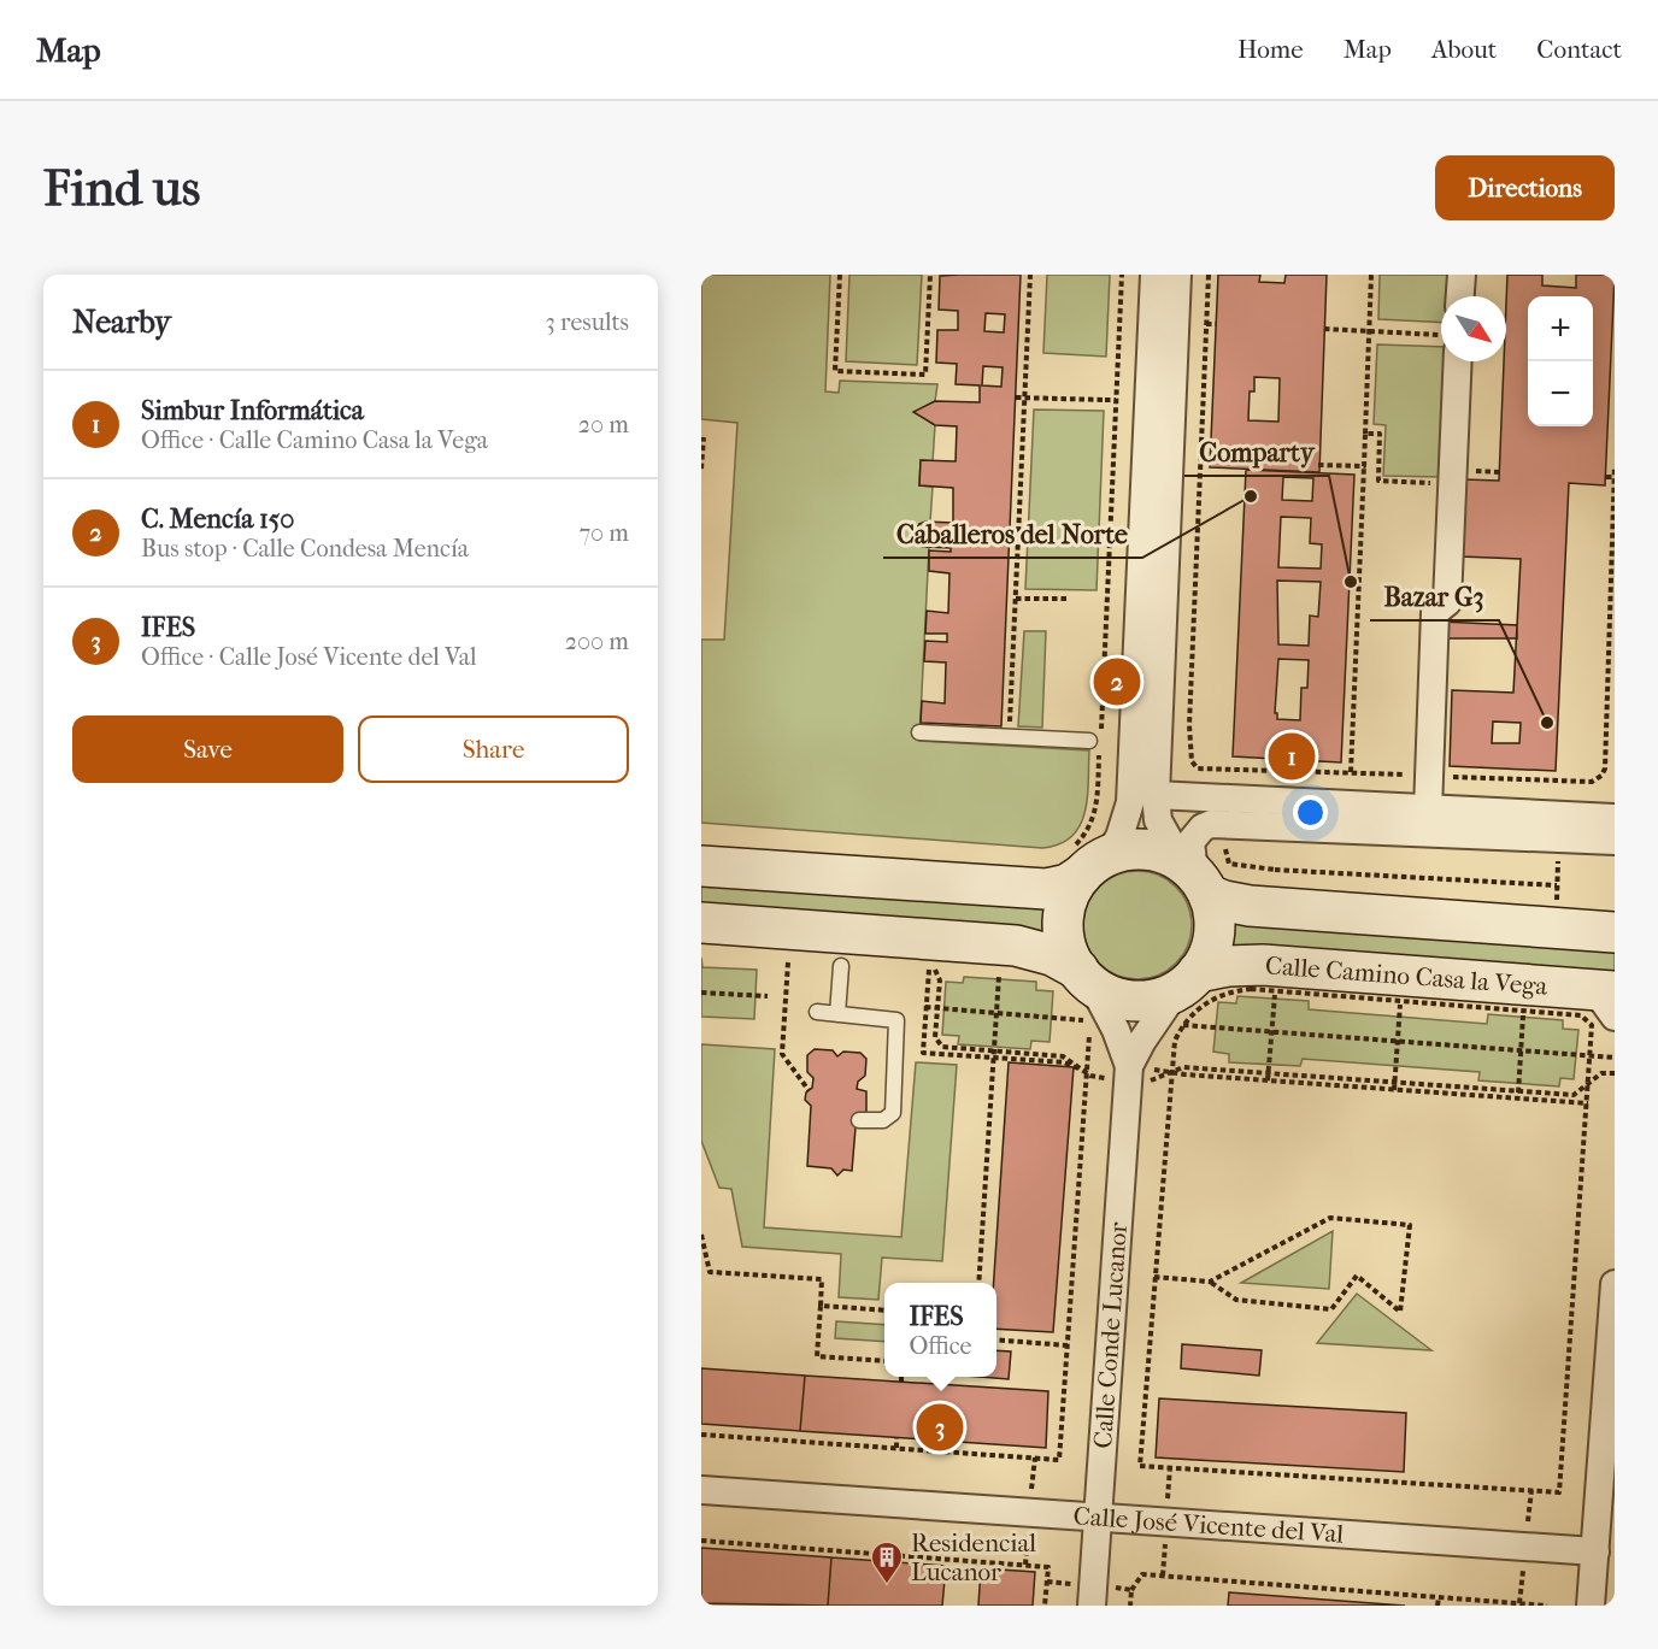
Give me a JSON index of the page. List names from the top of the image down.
{
  "streets": {
    "street": ["Calle Camino Casa la Vega", "Calle Conde Lucanor", "Calle José Vicente del Val"]
  },
  "crossings": [
    ["Calle Camino Casa la Vega", "Calle Conde Lucanor"],
    ["Calle Conde Lucanor", "Calle José Vicente del Val"]
  ],
  "places": {
    "other": ["Caballeros del Norte", "Comparty", "Bazar G3"],
    "building": ["Residencial Lucanor"]
  },
  "north": "bottom right",
  "page": {
    "header": "Map",
    "nav": [
      "Home",
      "Map",
      "About",
      "Contact"
    ],
    "buttons": [
      "Directions",
      ["Save", "Share"]
    ],
    "title": "Find us",
    "heading": ["Nearby", "3 results"],
    "map_buttons": ["+", "−"],
    "list": [
      {
        "mark": "1",
        "name": "Simbur Informática",
        "note": "Office · Calle Camino Casa la Vega",
        "value": "20 m"
      },
      {
        "mark": "2",
        "name": "C. Mencía 150",
        "note": "Bus stop · Calle Condesa Mencía",
        "value": "70 m"
      },
      {
        "mark": "3",
        "name": "IFES",
        "note": "Office · Calle José Vicente del Val",
        "value": "200 m"
      }
    ],
    "pins": ["2", "1", "3"],
    "popup": ["IFES", "Office"]
  }
}
